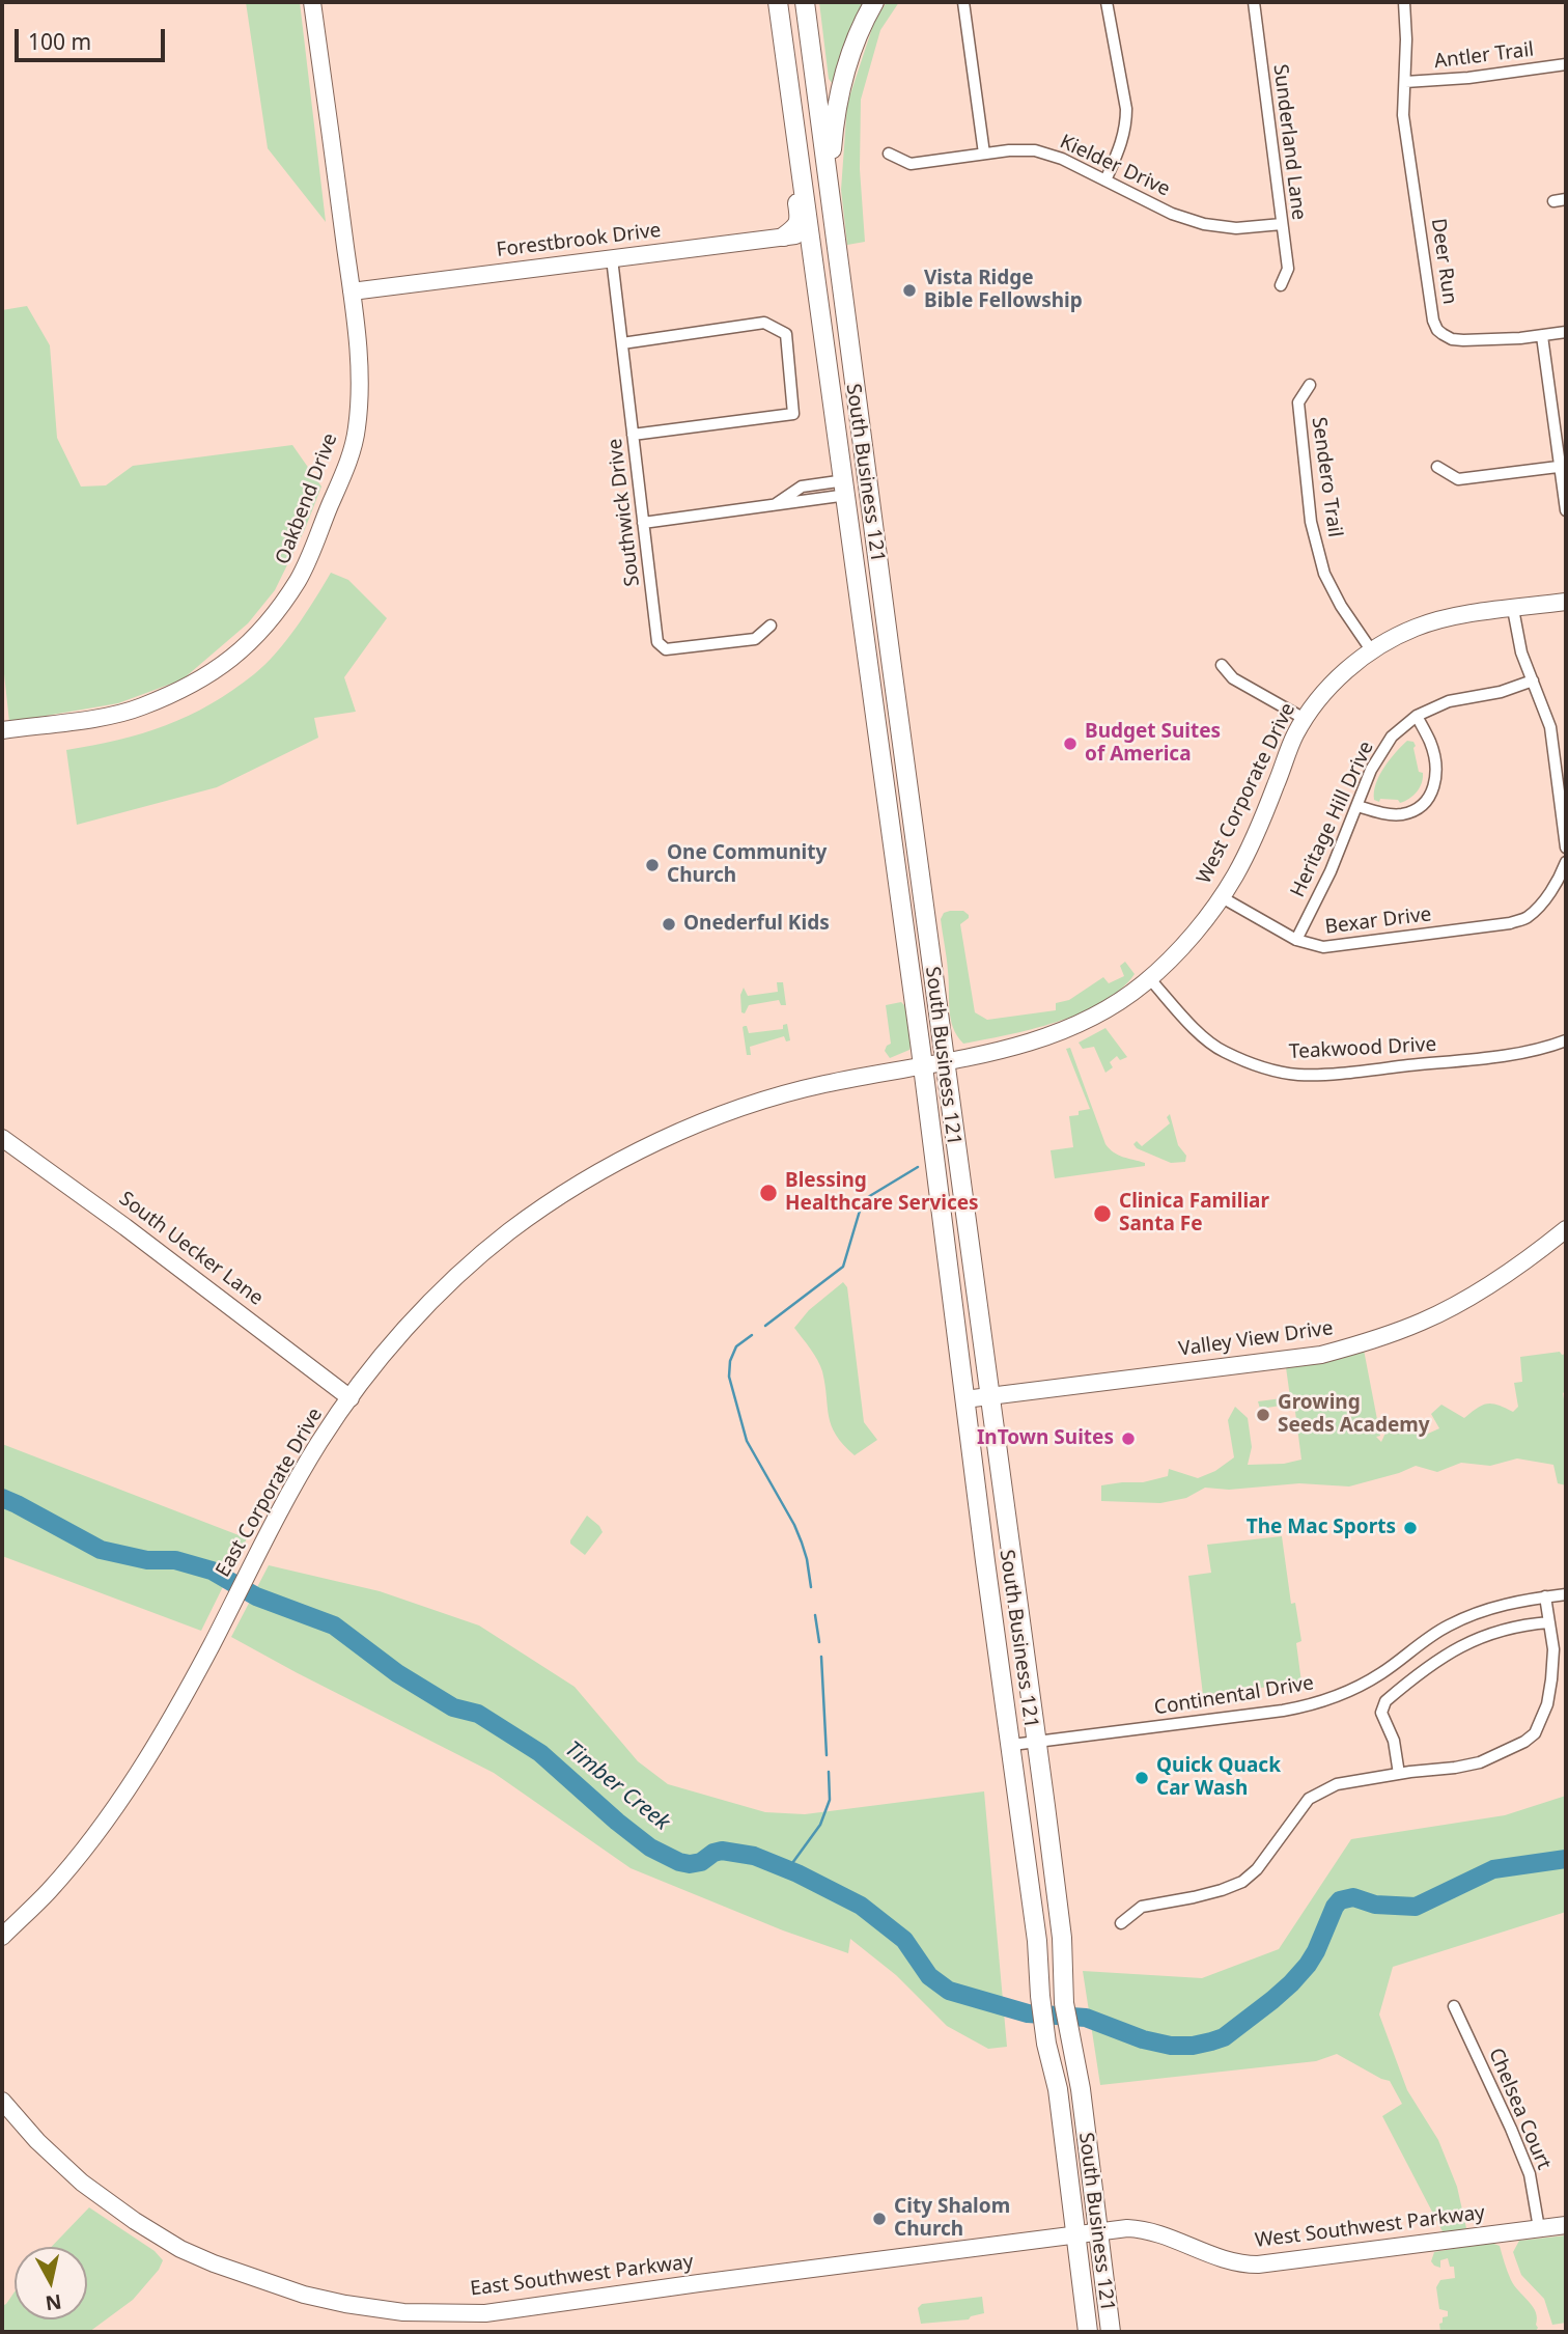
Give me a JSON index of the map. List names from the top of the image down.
{
  "streets": {
    "main road": ["South Business 121"],
    "street": [
      "Antler Trail",
      "Sunderland Lane",
      "Kielder Drive",
      "Forestbrook Drive",
      "Deer Run",
      "Sendero Trail",
      "Oakbend Drive",
      "Southwick Drive",
      "West Corporate Drive",
      "Heritage Hill Drive",
      "Bexar Drive",
      "Teakwood Drive",
      "South Uecker Lane",
      "Valley View Drive",
      "East Corporate Drive",
      "Continental Drive",
      "Chelsea Court",
      "West Southwest Parkway",
      "East Southwest Parkway"
    ]
  },
  "crossings": [
    ["Antler Trail", "Deer Run"],
    ["Sunderland Lane", "Kielder Drive"],
    ["Forestbrook Drive", "South Business 121"],
    ["Forestbrook Drive", "Oakbend Drive"],
    ["Forestbrook Drive", "Southwick Drive"],
    ["South Business 121", "West Corporate Drive"],
    ["South Business 121", "Valley View Drive"],
    ["South Business 121", "East Corporate Drive"],
    ["South Business 121", "Continental Drive"],
    ["South Business 121", "West Southwest Parkway"],
    ["South Business 121", "East Southwest Parkway"],
    ["Sendero Trail", "West Corporate Drive"],
    ["West Corporate Drive", "Bexar Drive"],
    ["West Corporate Drive", "Teakwood Drive"],
    ["West Corporate Drive", "East Corporate Drive"],
    ["Heritage Hill Drive", "Bexar Drive"],
    ["South Uecker Lane", "East Corporate Drive"],
    ["Chelsea Court", "West Southwest Parkway"],
    ["West Southwest Parkway", "East Southwest Parkway"]
  ],
  "water": ["Timber Creek"],
  "places": [
    "Vista Ridge Bible Fellowship",
    "Budget Suites of America",
    "One Community Church",
    "Onederful Kids",
    "Blessing Healthcare Services",
    "Clinica Familiar Santa Fe",
    "Growing Seeds Academy",
    "InTown Suites",
    "The Mac Sports",
    "Quick Quack Car Wash",
    "City Shalom Church"
  ],
  "scale_bar": "100 m",
  "north": "bottom"
}
